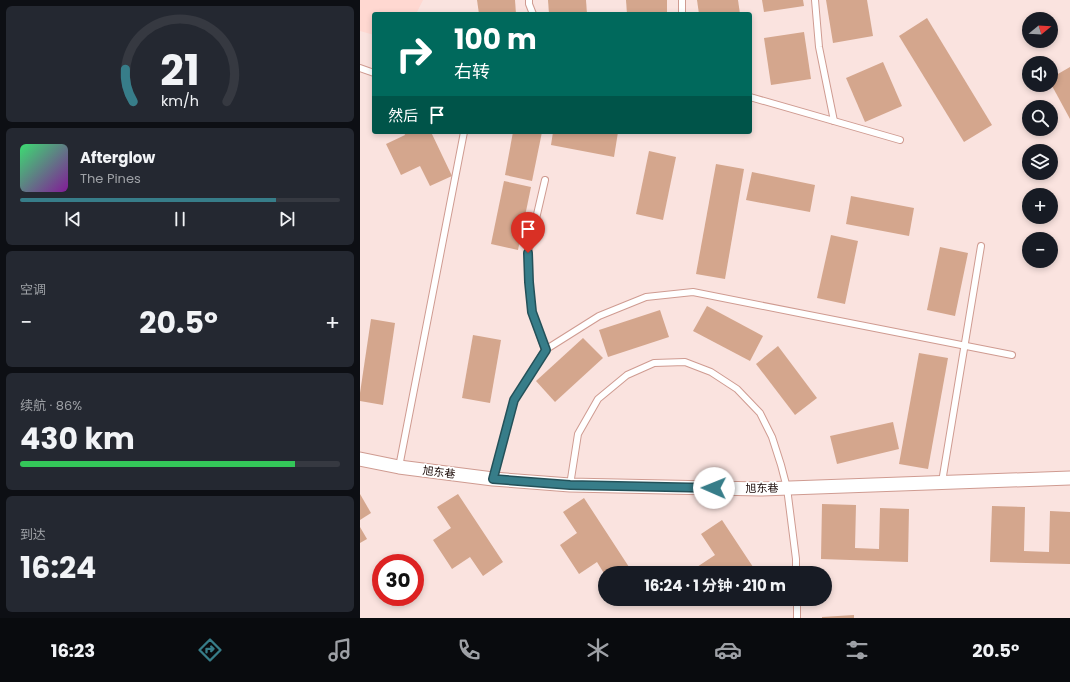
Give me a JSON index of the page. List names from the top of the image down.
{
  "streets": {
    "street": ["旭东巷"]
  },
  "north": "right",
  "page": {
    "map_buttons": ["+", "−"],
    "turn": ["100 m", "右转"],
    "then": "然后",
    "song": ["Afterglow", "The Pines"],
    "tile": [
      "空调",
      ["续航 · 86%", "430 km"],
      ["到达", "16:24"]
    ],
    "heat": ["−", "20.5°", "+"],
    "limit": "30",
    "trip": "16:24 · 1 分钟 · 210 m",
    "tabs": ["16:23", "20.5°"],
    "gauge": ["21", "km/h"]
  }
}
